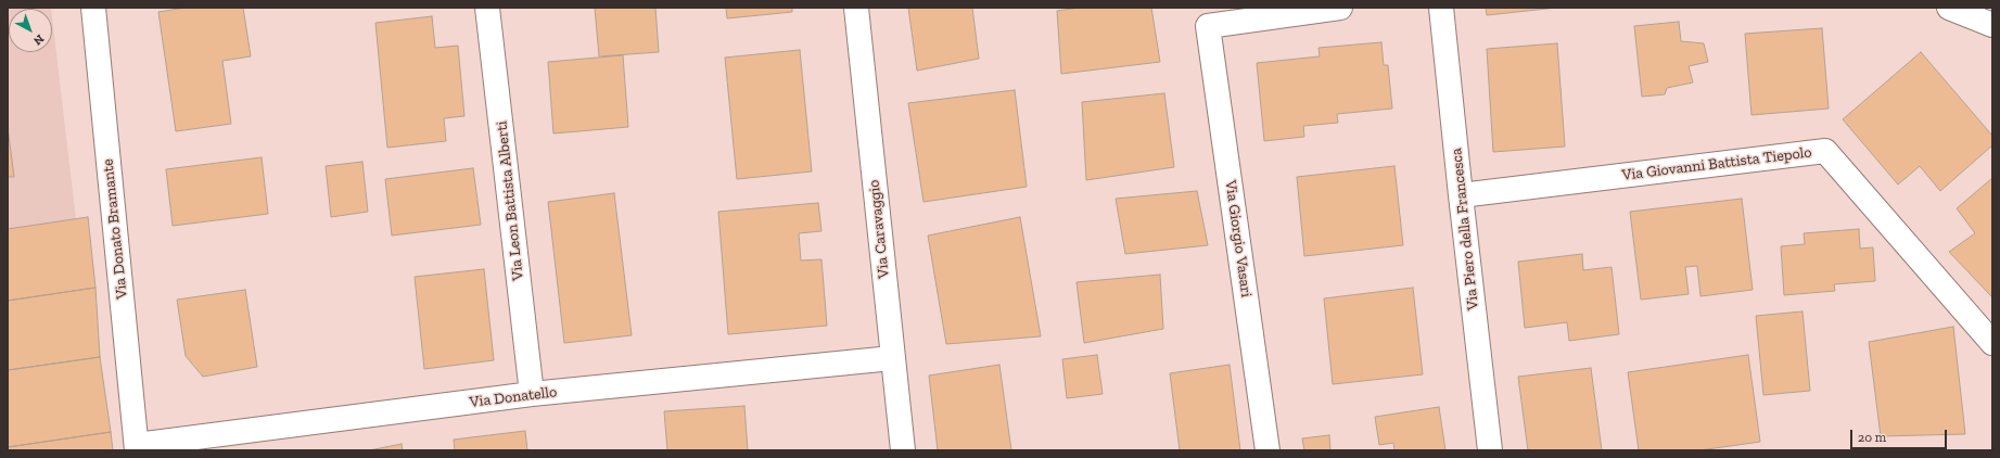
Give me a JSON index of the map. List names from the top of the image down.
{
  "streets": {
    "street": [
      "Via Giovanni Battista Tiepolo",
      "Via Leon Battista Alberti",
      "Via Donato Bramante",
      "Via Caravaggio",
      "Via Piero della Francesca",
      "Via Giorgio Vasari",
      "Via Donatello"
    ]
  },
  "crossings": [
    ["Via Giovanni Battista Tiepolo", "Via Piero della Francesca"],
    ["Via Leon Battista Alberti", "Via Donatello"],
    ["Via Donato Bramante", "Via Donatello"],
    ["Via Caravaggio", "Via Donatello"]
  ],
  "scale_bar": "20 m",
  "north": "bottom right"
}
